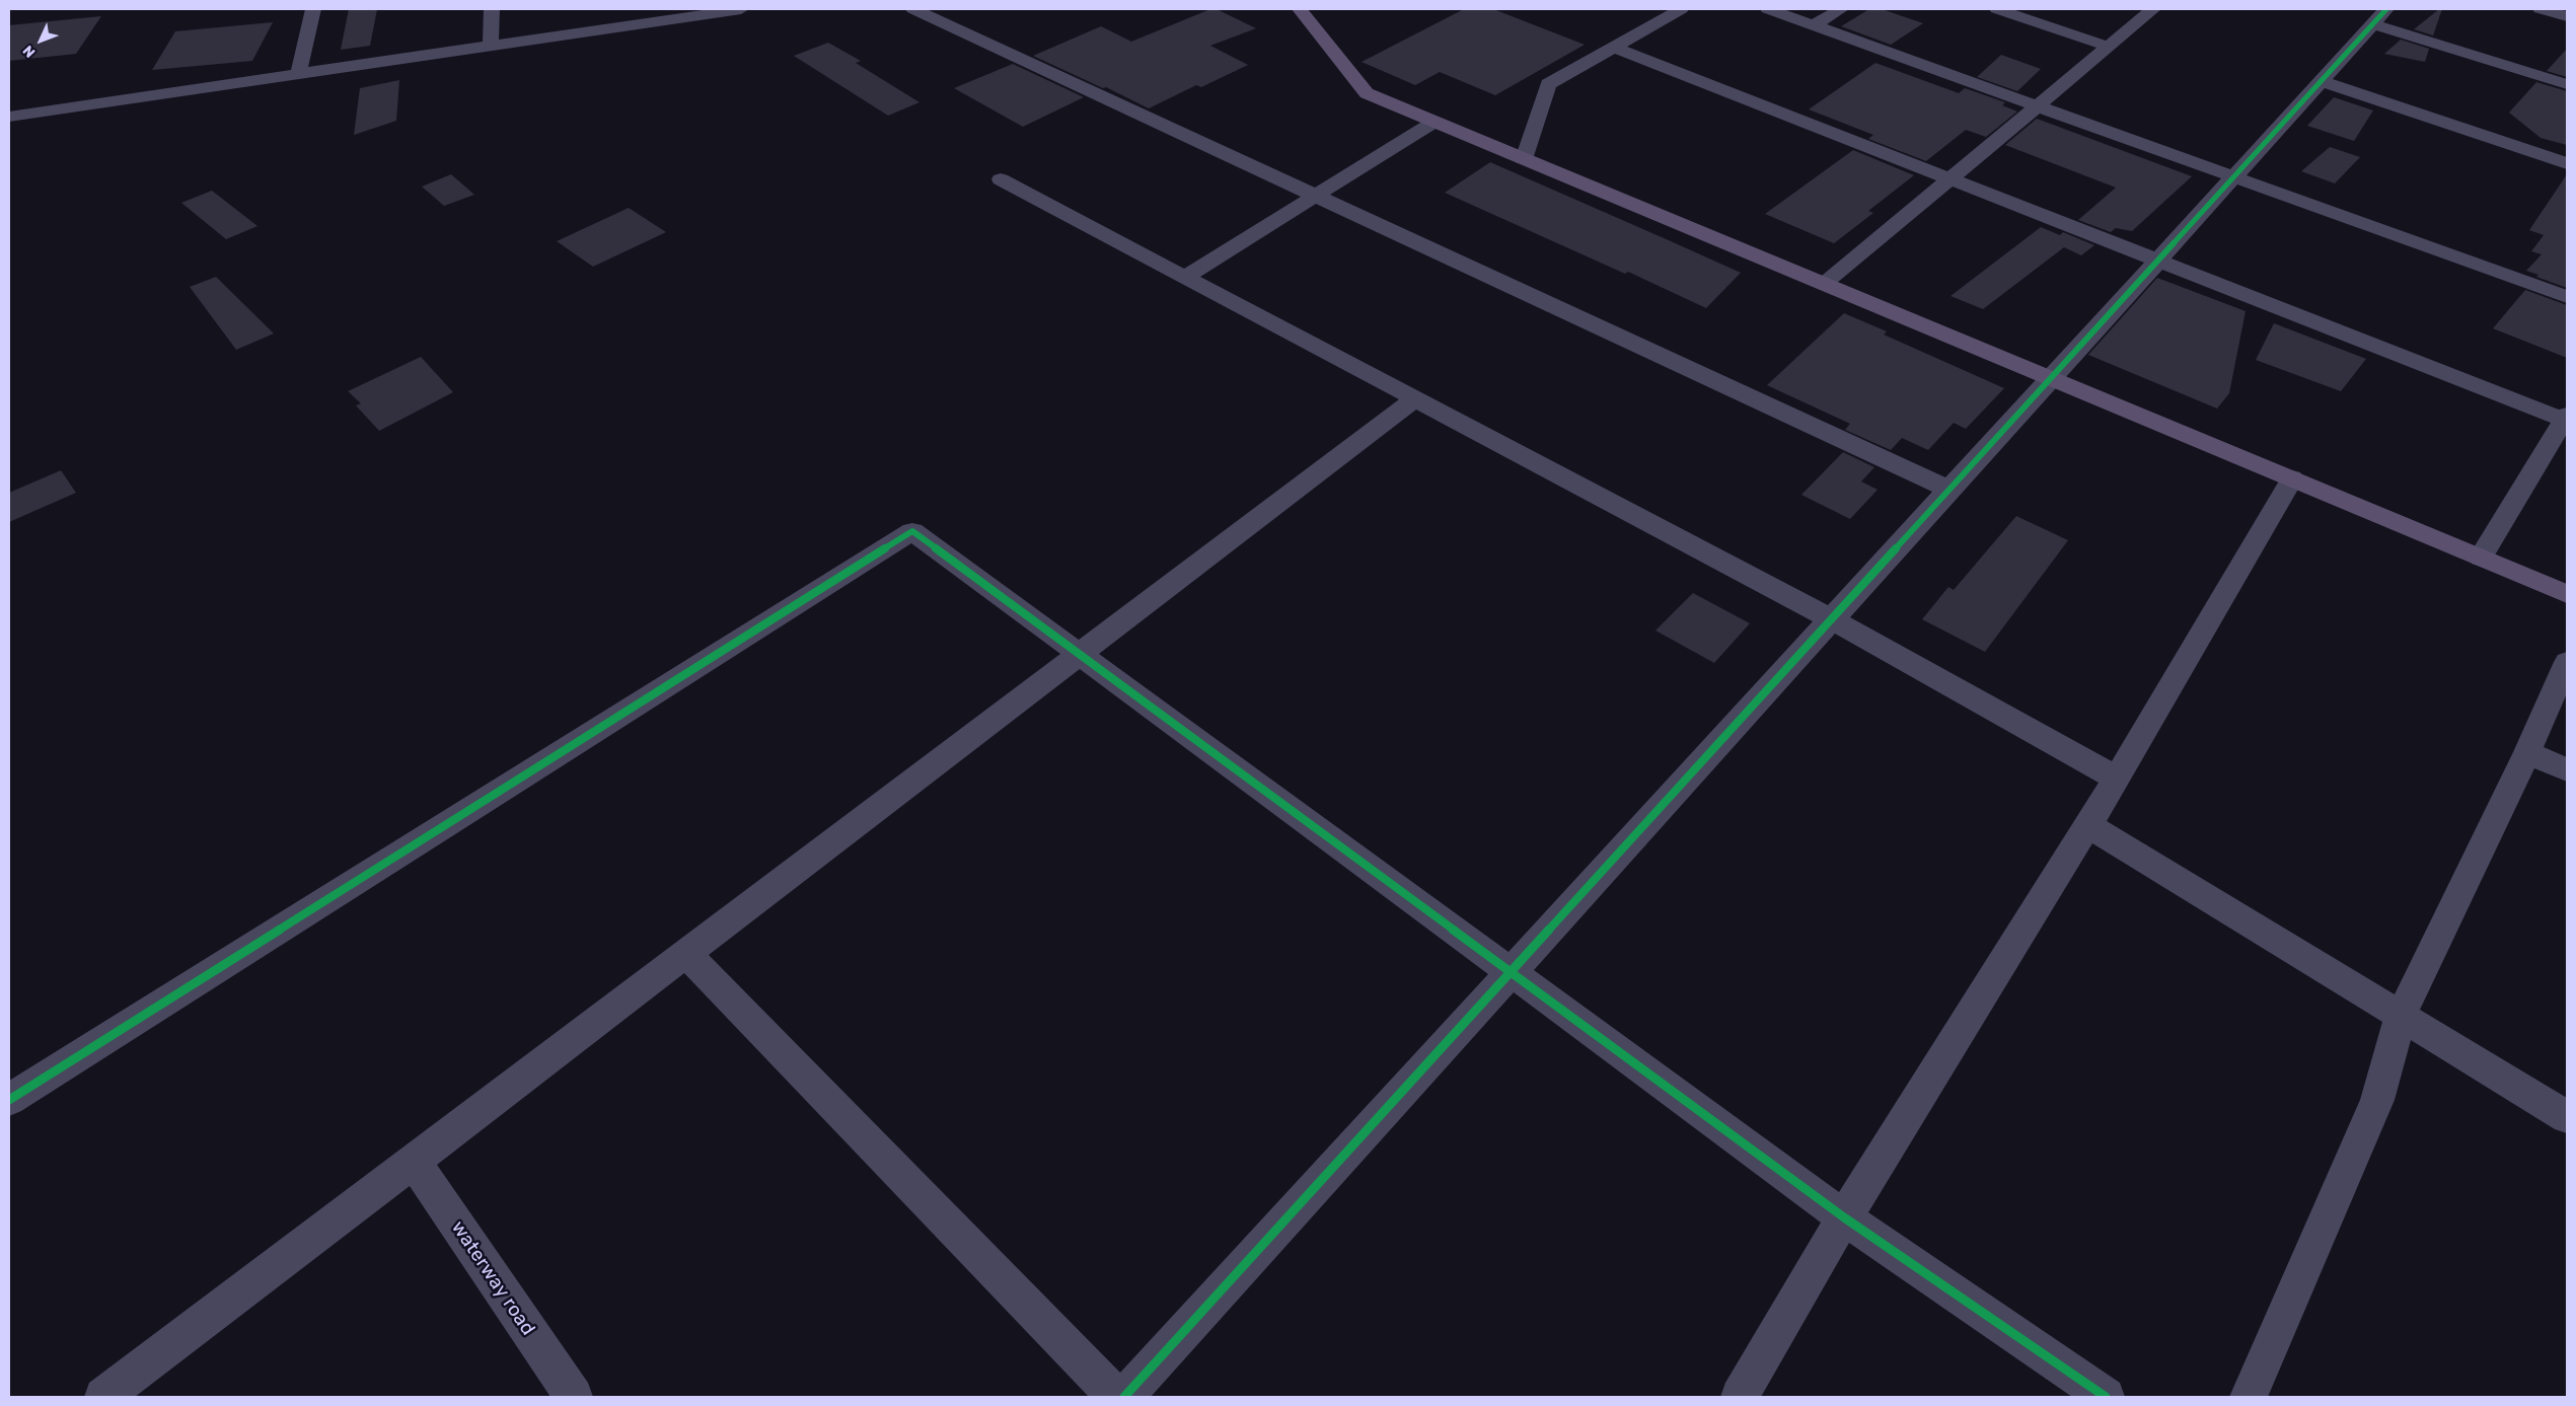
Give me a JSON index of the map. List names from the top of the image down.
{
  "streets": {
    "street": ["waterway road"]
  },
  "north": "bottom left"
}
